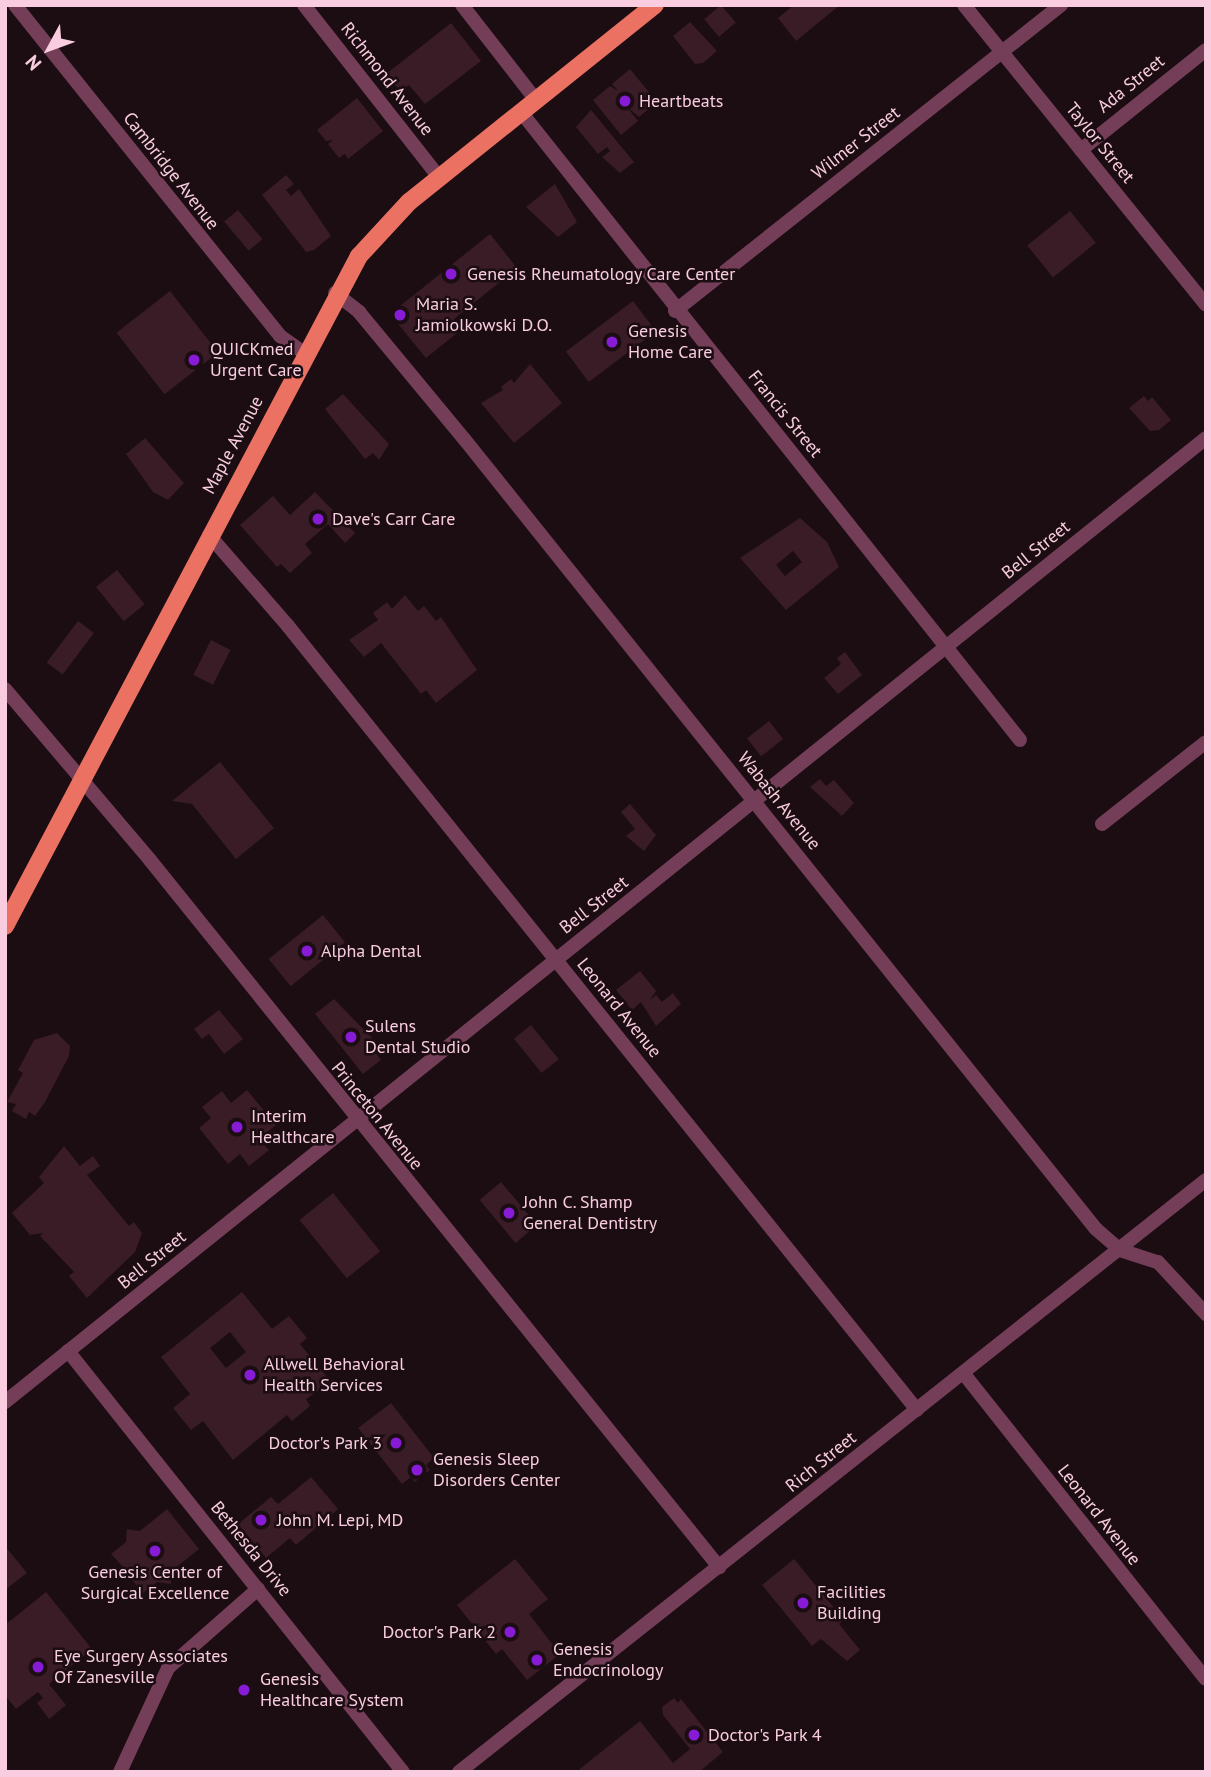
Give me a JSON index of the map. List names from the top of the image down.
{
  "streets": {
    "main road": ["Maple Avenue"],
    "street": [
      "Richmond Avenue",
      "Ada Street",
      "Wilmer Street",
      "Taylor Street",
      "Cambridge Avenue",
      "Francis Street",
      "Bell Street",
      "Wabash Avenue",
      "Leonard Avenue",
      "Princeton Avenue",
      "Rich Street",
      "Bethesda Drive"
    ]
  },
  "crossings": [
    ["Richmond Avenue", "Maple Avenue"],
    ["Ada Street", "Taylor Street"],
    ["Wilmer Street", "Taylor Street"],
    ["Wilmer Street", "Francis Street"],
    ["Cambridge Avenue", "Maple Avenue"],
    ["Francis Street", "Maple Avenue"],
    ["Francis Street", "Bell Street"],
    ["Maple Avenue", "Wabash Avenue"],
    ["Maple Avenue", "Leonard Avenue"],
    ["Maple Avenue", "Princeton Avenue"],
    ["Bell Street", "Wabash Avenue"],
    ["Bell Street", "Leonard Avenue"],
    ["Bell Street", "Princeton Avenue"],
    ["Bell Street", "Bethesda Drive"],
    ["Wabash Avenue", "Rich Street"],
    ["Leonard Avenue", "Rich Street"],
    ["Princeton Avenue", "Rich Street"]
  ],
  "places": [
    "Heartbeats",
    "Genesis Rheumatology Care Center",
    "Maria S. Jamiolkowski D.O.",
    "Genesis Home Care",
    "QUICKmed Urgent Care",
    "Dave's Carr Care",
    "Alpha Dental",
    "Sulens Dental Studio",
    "Interim Healthcare",
    "John C. Shamp General Dentistry",
    "Allwell Behavioral Health Services",
    "Doctor's Park 3",
    "Genesis Sleep Disorders Center",
    "John M. Lepi, MD",
    "Genesis Center of Surgical Excellence",
    "Facilities Building",
    "Doctor's Park 2",
    "Genesis Endocrinology",
    "Eye Surgery Associates Of Zanesville",
    "Genesis Healthcare System",
    "Doctor's Park 4"
  ],
  "north": "bottom left"
}
